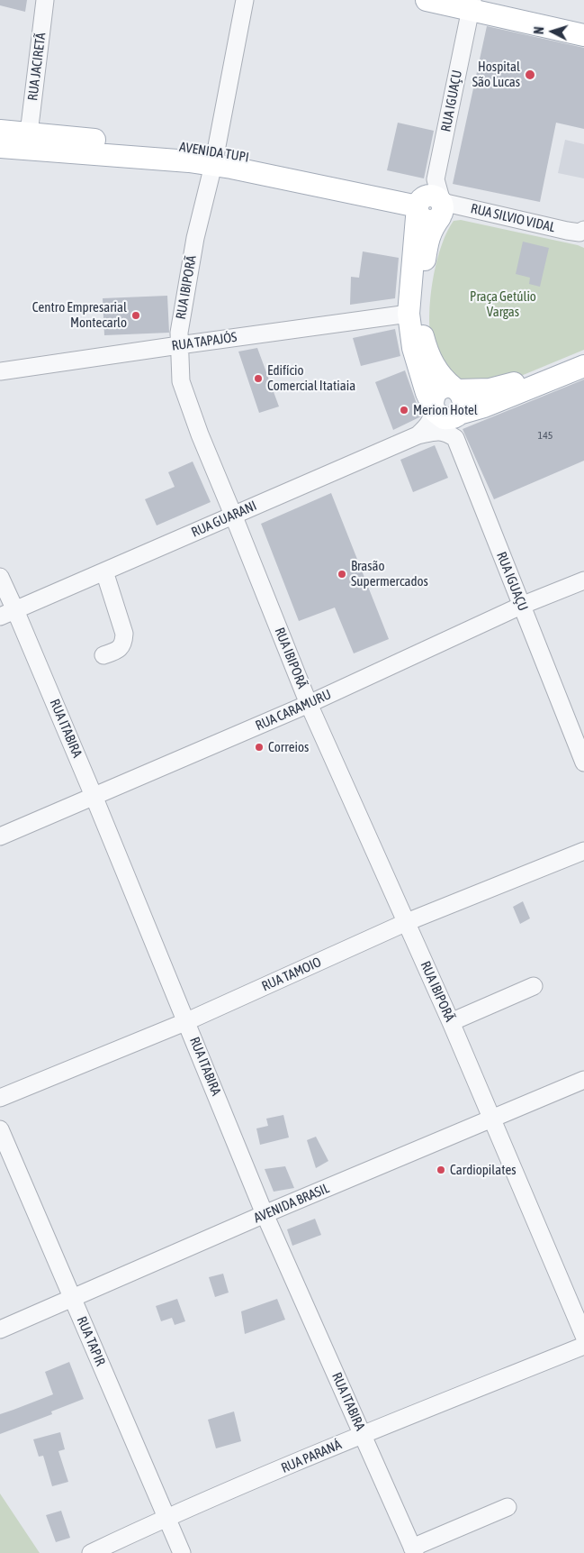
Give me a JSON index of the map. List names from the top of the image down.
{
  "streets": {
    "main road": ["RUA IGUAÇU", "AVENIDA TUPI"],
    "street": [
      "RUA JACIRETÃ",
      "RUA SILVIO VIDAL",
      "RUA IBIPORÃ",
      "RUA TAPAJÓS",
      "RUA GUARANI",
      "RUA CARAMURU",
      "RUA ITABIRA",
      "RUA TAMOIO",
      "AVENIDA BRASIL",
      "RUA TAPIR",
      "RUA PARANÁ"
    ]
  },
  "crossings": [
    ["RUA JACIRETÃ", "AVENIDA TUPI"],
    ["RUA IGUAÇU", "AVENIDA TUPI"],
    ["RUA IGUAÇU", "RUA SILVIO VIDAL"],
    ["RUA IGUAÇU", "RUA TAPAJÓS"],
    ["RUA IGUAÇU", "RUA GUARANI"],
    ["RUA IGUAÇU", "RUA CARAMURU"],
    ["AVENIDA TUPI", "RUA SILVIO VIDAL"],
    ["AVENIDA TUPI", "RUA IBIPORÃ"],
    ["RUA IBIPORÃ", "RUA TAPAJÓS"],
    ["RUA IBIPORÃ", "RUA GUARANI"],
    ["RUA IBIPORÃ", "RUA CARAMURU"],
    ["RUA IBIPORÃ", "RUA TAMOIO"],
    ["RUA IBIPORÃ", "AVENIDA BRASIL"],
    ["RUA GUARANI", "RUA ITABIRA"],
    ["RUA CARAMURU", "RUA ITABIRA"],
    ["RUA ITABIRA", "RUA TAMOIO"],
    ["RUA ITABIRA", "AVENIDA BRASIL"],
    ["RUA ITABIRA", "RUA PARANÁ"],
    ["AVENIDA BRASIL", "RUA TAPIR"],
    ["RUA TAPIR", "RUA PARANÁ"]
  ],
  "parks": ["Praça Getúlio Vargas"],
  "places": [
    "Hospital São Lucas",
    "Centro Empresarial Montecarlo",
    "Edifício Comercial Itatiaia",
    "Merion Hotel",
    "Brasão Supermercados",
    "Correios",
    "Cardiopilates"
  ],
  "house_numbers": ["145"],
  "north": "left"
}
